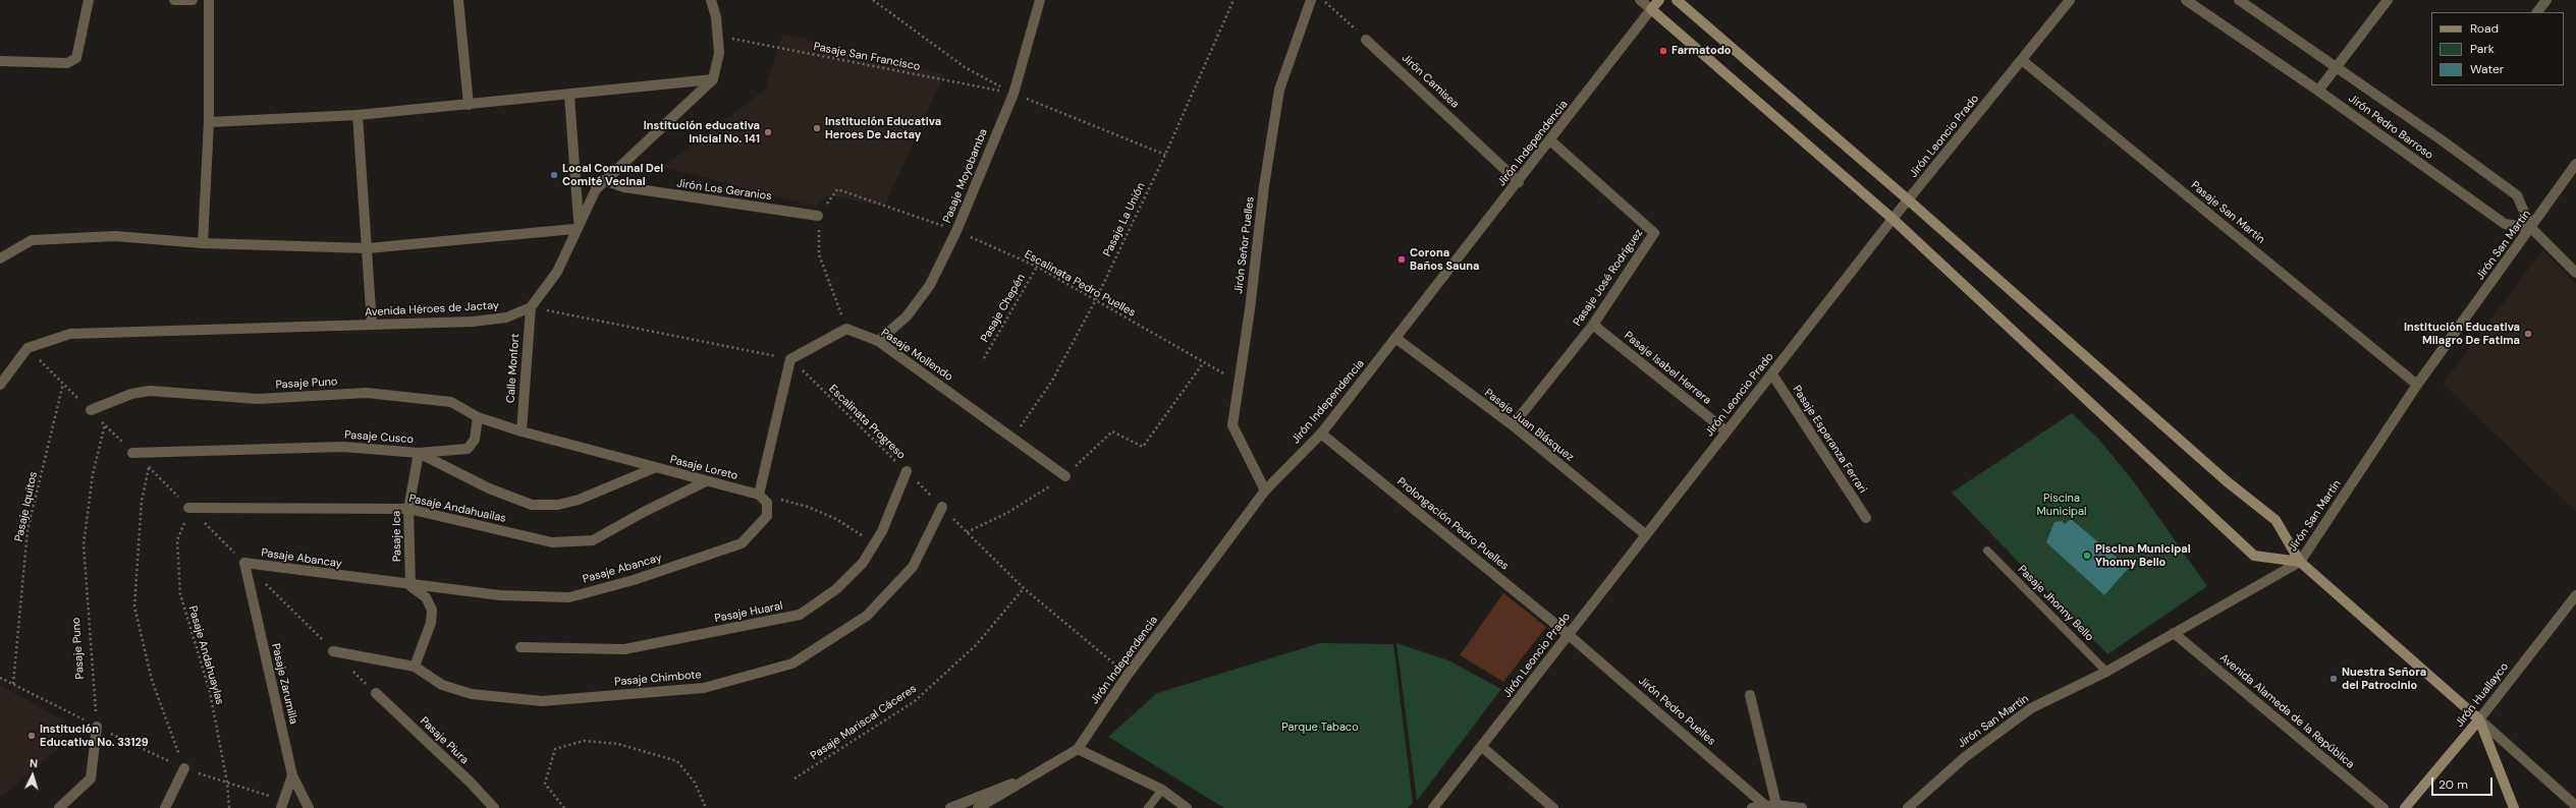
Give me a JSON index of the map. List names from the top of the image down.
{
  "streets": {
    "main road": ["Jirón Independencia", "Jirón Huallayco"],
    "street": [
      "Jirón Camisea",
      "Jirón Pedro Barroso",
      "Jirón Leoncio Prado",
      "Pasaje Moyobamba",
      "Jirón Los Geranios",
      "Pasaje San Martín",
      "Jirón Señor Puelles",
      "Jirón San Martín",
      "Pasaje José Rodríguez",
      "Avenida Héroes de Jactay",
      "Pasaje Mollendo",
      "Calle Monfort",
      "Pasaje Isabel Herrera",
      "Pasaje Puno",
      "Pasaje Juan Blásquez",
      "Pasaje Cusco",
      "Pasaje Esperanza Ferrari",
      "Pasaje Loreto",
      "Pasaje Andahuailas",
      "Prolongación Pedro Puelles",
      "Pasaje Ica",
      "Pasaje Abancay",
      "Pasaje Huaral",
      "Pasaje Chimbote",
      "Pasaje Zarumilla",
      "Jirón Pedro Puelles",
      "Avenida Alameda de la República",
      "Pasaje Piura"
    ],
    "lane": ["Pasaje Jhonny Bello"],
    "path": [
      "Pasaje San Francisco",
      "Pasaje La Unión",
      "Escalinata Pedro Puelles",
      "Pasaje Chepén",
      "Escalinata Progreso",
      "Pasaje Iquitos",
      "Pasaje Andahuaylas",
      "Pasaje Mariscal Cáceres"
    ]
  },
  "crossings": [
    ["Pasaje San Francisco", "Pasaje Moyobamba"],
    ["Jirón Camisea", "Jirón Independencia"],
    ["Jirón Pedro Barroso", "Jirón San Martín"],
    ["Jirón Leoncio Prado", "Pasaje San Martín"],
    ["Jirón Leoncio Prado", "Pasaje Isabel Herrera"],
    ["Jirón Leoncio Prado", "Pasaje Juan Blásquez"],
    ["Jirón Leoncio Prado", "Pasaje Esperanza Ferrari"],
    ["Jirón Leoncio Prado", "Prolongación Pedro Puelles"],
    ["Jirón Leoncio Prado", "Jirón Pedro Puelles"],
    ["Jirón Independencia", "Jirón Señor Puelles"],
    ["Jirón Independencia", "Pasaje José Rodríguez"],
    ["Jirón Independencia", "Escalinata Progreso"],
    ["Jirón Independencia", "Pasaje Juan Blásquez"],
    ["Jirón Independencia", "Prolongación Pedro Puelles"],
    ["Pasaje Moyobamba", "Escalinata Pedro Puelles"],
    ["Pasaje Moyobamba", "Pasaje Mollendo"],
    ["Pasaje San Martín", "Jirón San Martín"],
    ["Pasaje La Unión", "Escalinata Pedro Puelles"],
    ["Pasaje La Unión", "Pasaje Mollendo"],
    ["Jirón Señor Puelles", "Escalinata Pedro Puelles"],
    ["Jirón San Martín", "Pasaje Jhonny Bello"],
    ["Jirón San Martín", "Avenida Alameda de la República"],
    ["Pasaje José Rodríguez", "Pasaje Isabel Herrera"],
    ["Pasaje José Rodríguez", "Pasaje Juan Blásquez"],
    ["Escalinata Pedro Puelles", "Pasaje Chepén"],
    ["Avenida Héroes de Jactay", "Calle Monfort"],
    ["Calle Monfort", "Pasaje Puno"],
    ["Calle Monfort", "Pasaje Loreto"],
    ["Pasaje Puno", "Pasaje Loreto"],
    ["Escalinata Progreso", "Pasaje Huaral"],
    ["Escalinata Progreso", "Pasaje Chimbote"],
    ["Escalinata Progreso", "Pasaje Mariscal Cáceres"],
    ["Pasaje Cusco", "Pasaje Loreto"],
    ["Pasaje Cusco", "Pasaje Ica"],
    ["Pasaje Loreto", "Pasaje Andahuailas"],
    ["Pasaje Loreto", "Pasaje Abancay"],
    ["Pasaje Andahuailas", "Pasaje Ica"],
    ["Pasaje Andahuailas", "Pasaje Andahuaylas"],
    ["Prolongación Pedro Puelles", "Jirón Pedro Puelles"],
    ["Pasaje Ica", "Pasaje Abancay"],
    ["Pasaje Abancay", "Pasaje Zarumilla"]
  ],
  "parks": ["Piscina Municipal", "Parque Tabaco"],
  "places": [
    "Farmatodo",
    "Institución Educativa Heroes De Jactay",
    "Institución educativa inicial No. 141",
    "Local Comunal Del Comité Vecinal",
    "Corona Baños Sauna",
    "Institución Educativa Milagro De Fatima",
    "Piscina Municipal Yhonny Bello",
    "Nuestra Señora del Patrocinio",
    "Institución Educativa No. 33129"
  ],
  "legend": ["Road", "Park", "Water"],
  "scale_bar": "20 m",
  "north": "top"
}
